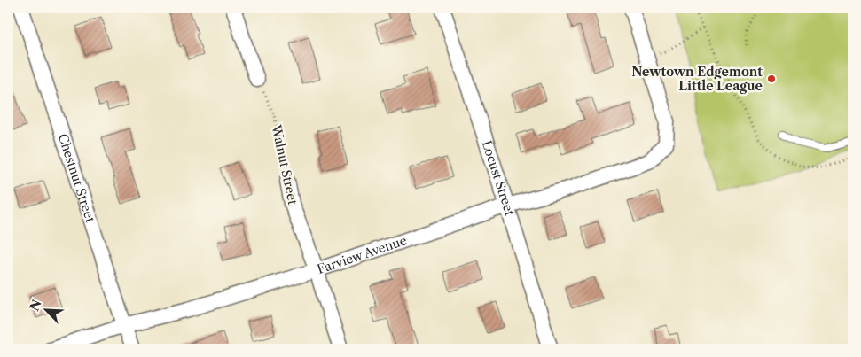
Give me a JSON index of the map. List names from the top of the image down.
{
  "streets": {
    "street": [
      "Walnut Street",
      "Locust Street",
      "Chestnut Street",
      "Farview Avenue"
    ]
  },
  "crossings": [
    ["Walnut Street", "Farview Avenue"],
    ["Locust Street", "Farview Avenue"],
    ["Chestnut Street", "Farview Avenue"]
  ],
  "places": ["Newtown Edgemont Little League"],
  "north": "top left"
}
